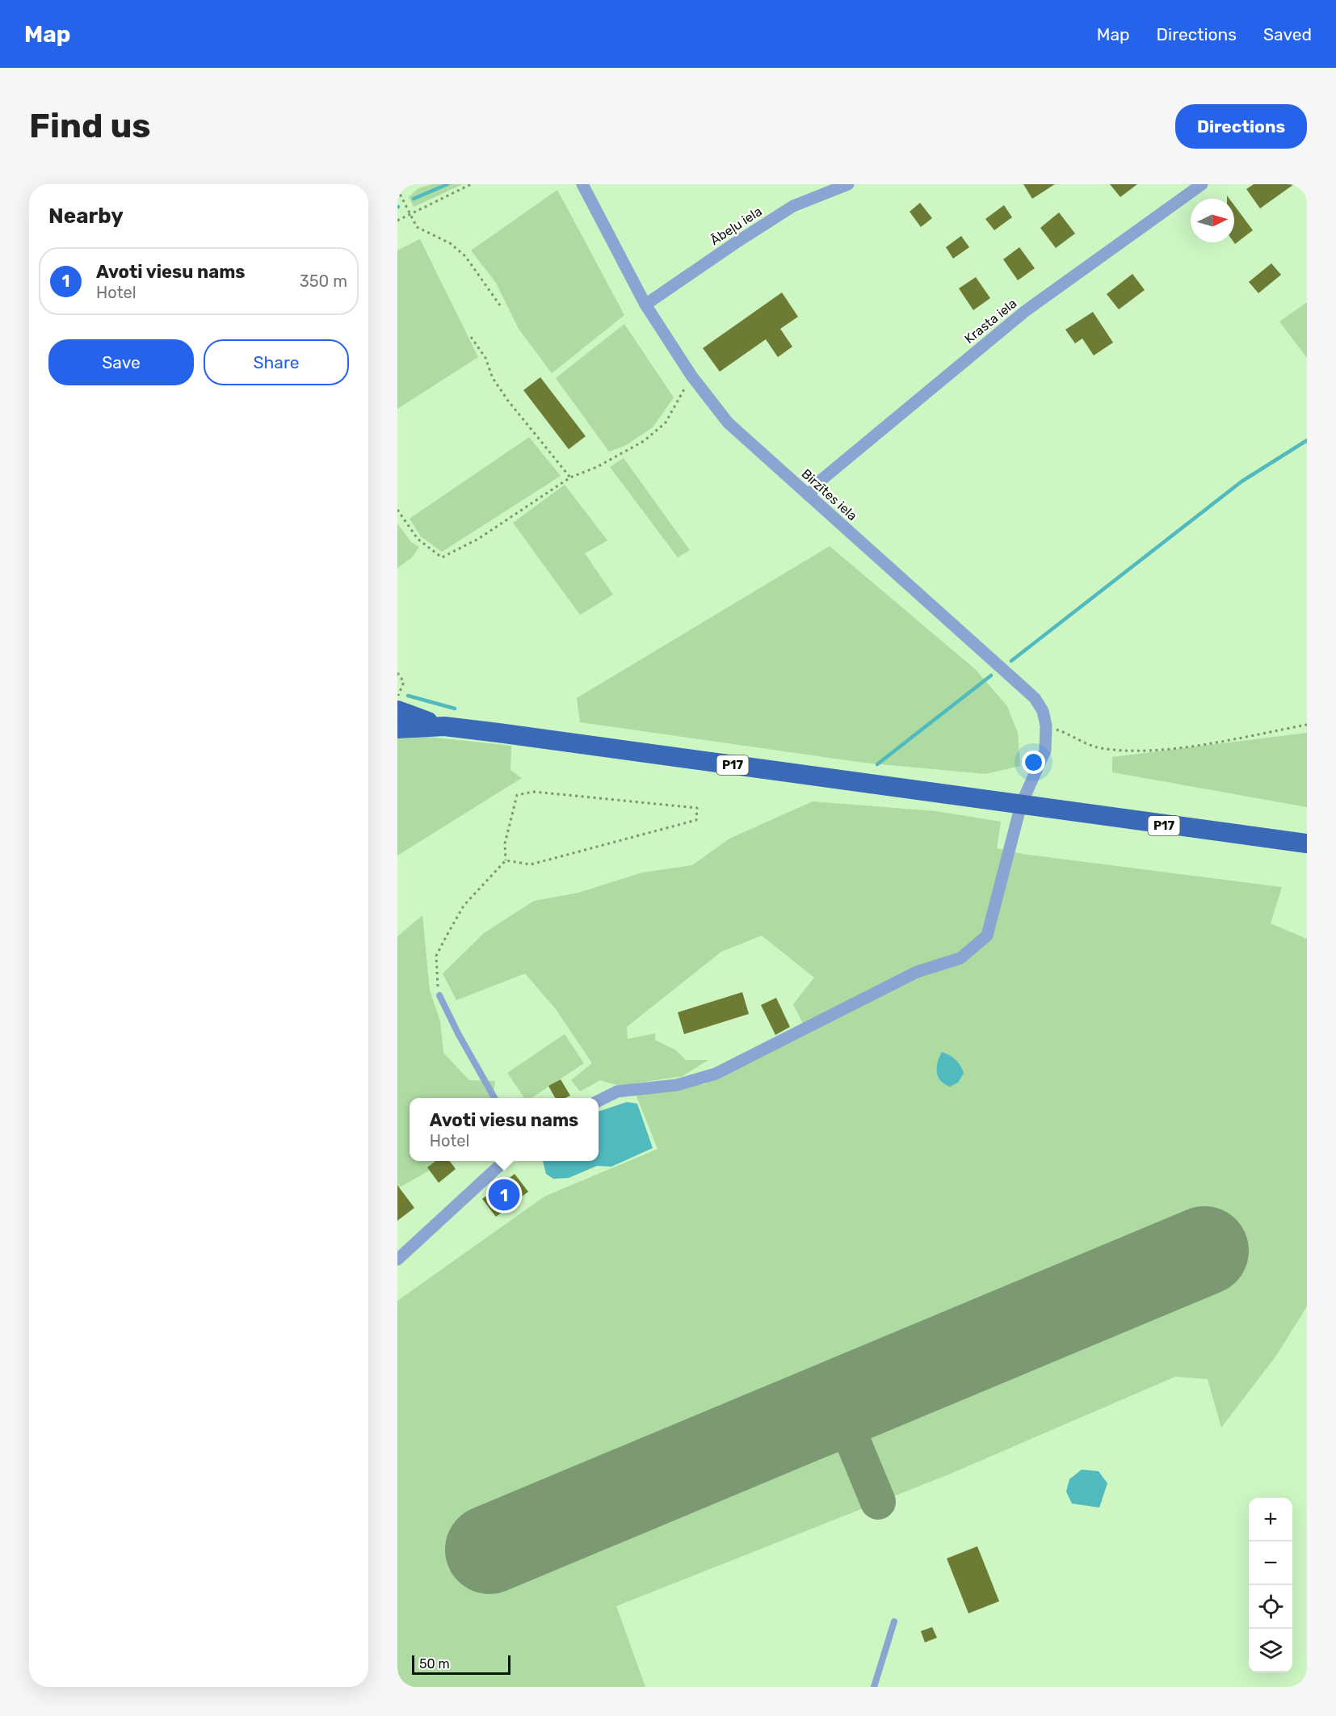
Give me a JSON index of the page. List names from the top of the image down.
{
  "streets": {
    "main road": ["P17"],
    "street": ["Ābeļu iela", "Krasta iela", "Birzītes iela"]
  },
  "crossings": [
    ["Ābeļu iela", "Birzītes iela"],
    ["Krasta iela", "Birzītes iela"],
    ["Birzītes iela", "P17"]
  ],
  "scale_bar": "50 m",
  "north": "right",
  "page": {
    "header": "Map",
    "nav": ["Map", "Directions", "Saved"],
    "buttons": [
      "Directions",
      ["Save", "Share"]
    ],
    "title": "Find us",
    "heading": "Nearby",
    "list": [
      {
        "mark": "1",
        "name": "Avoti viesu nams",
        "note": "Hotel",
        "value": "350 m"
      }
    ],
    "popup": ["Avoti viesu nams", "Hotel"],
    "pins": "1",
    "map_buttons": ["+", "−"],
    "scale": "50 m"
  }
}
